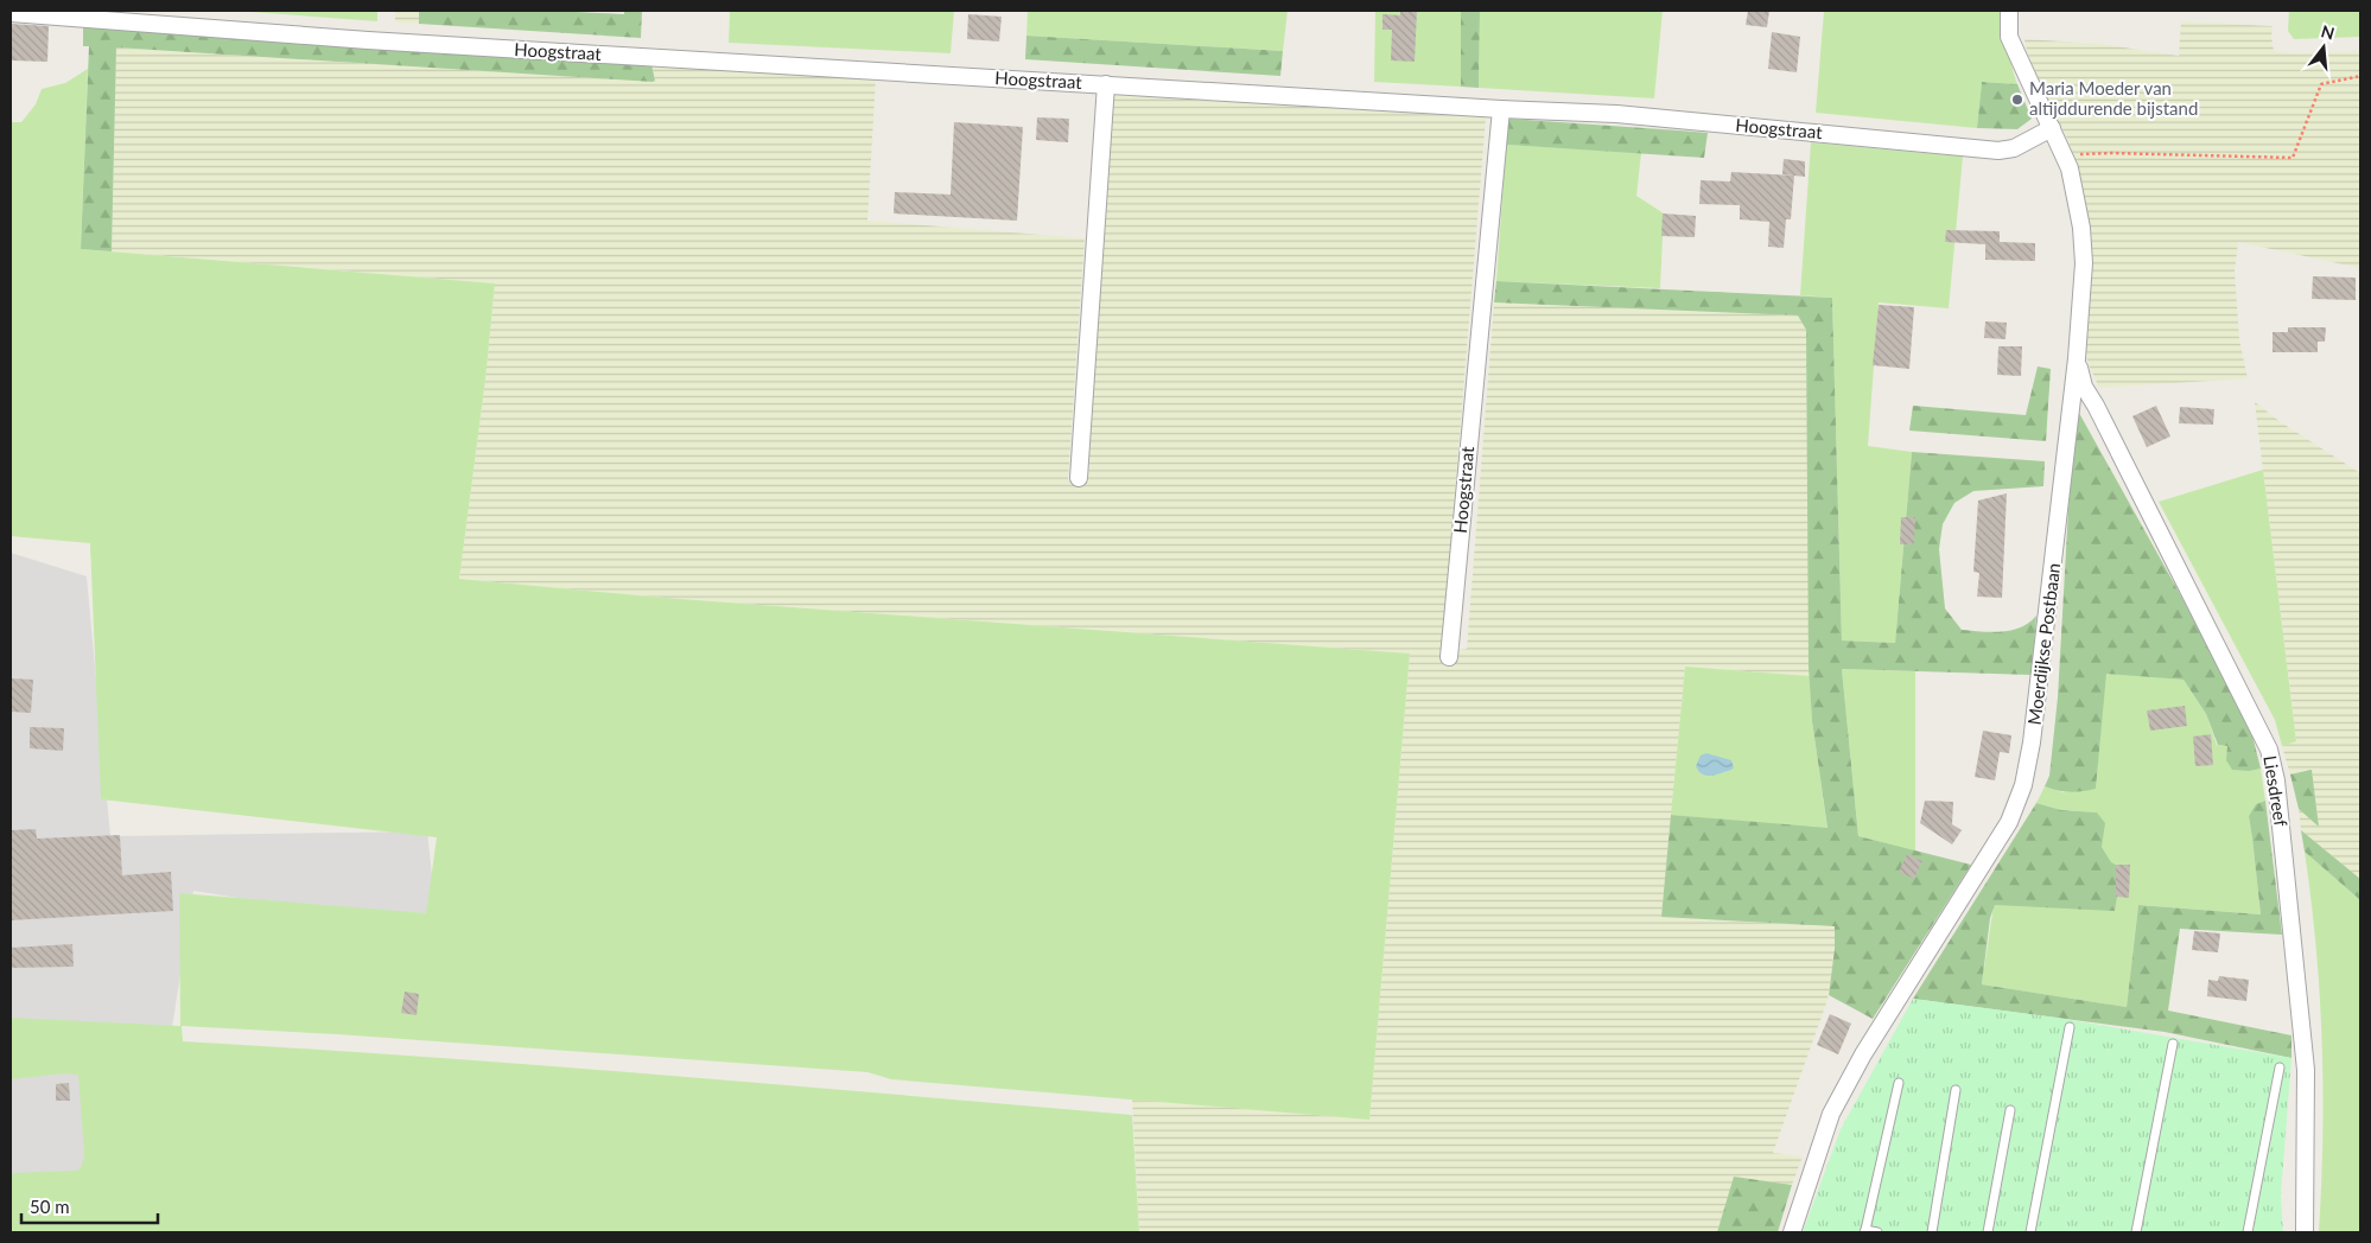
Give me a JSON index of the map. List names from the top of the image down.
{
  "streets": {
    "street": ["Hoogstraat", "Moerdijkse Postbaan", "Liesdreef"]
  },
  "crossings": [
    ["Hoogstraat", "Moerdijkse Postbaan"],
    ["Moerdijkse Postbaan", "Liesdreef"]
  ],
  "places": ["Maria Moeder van altijddurende bijstand"],
  "scale_bar": "50 m",
  "north": "top"
}
